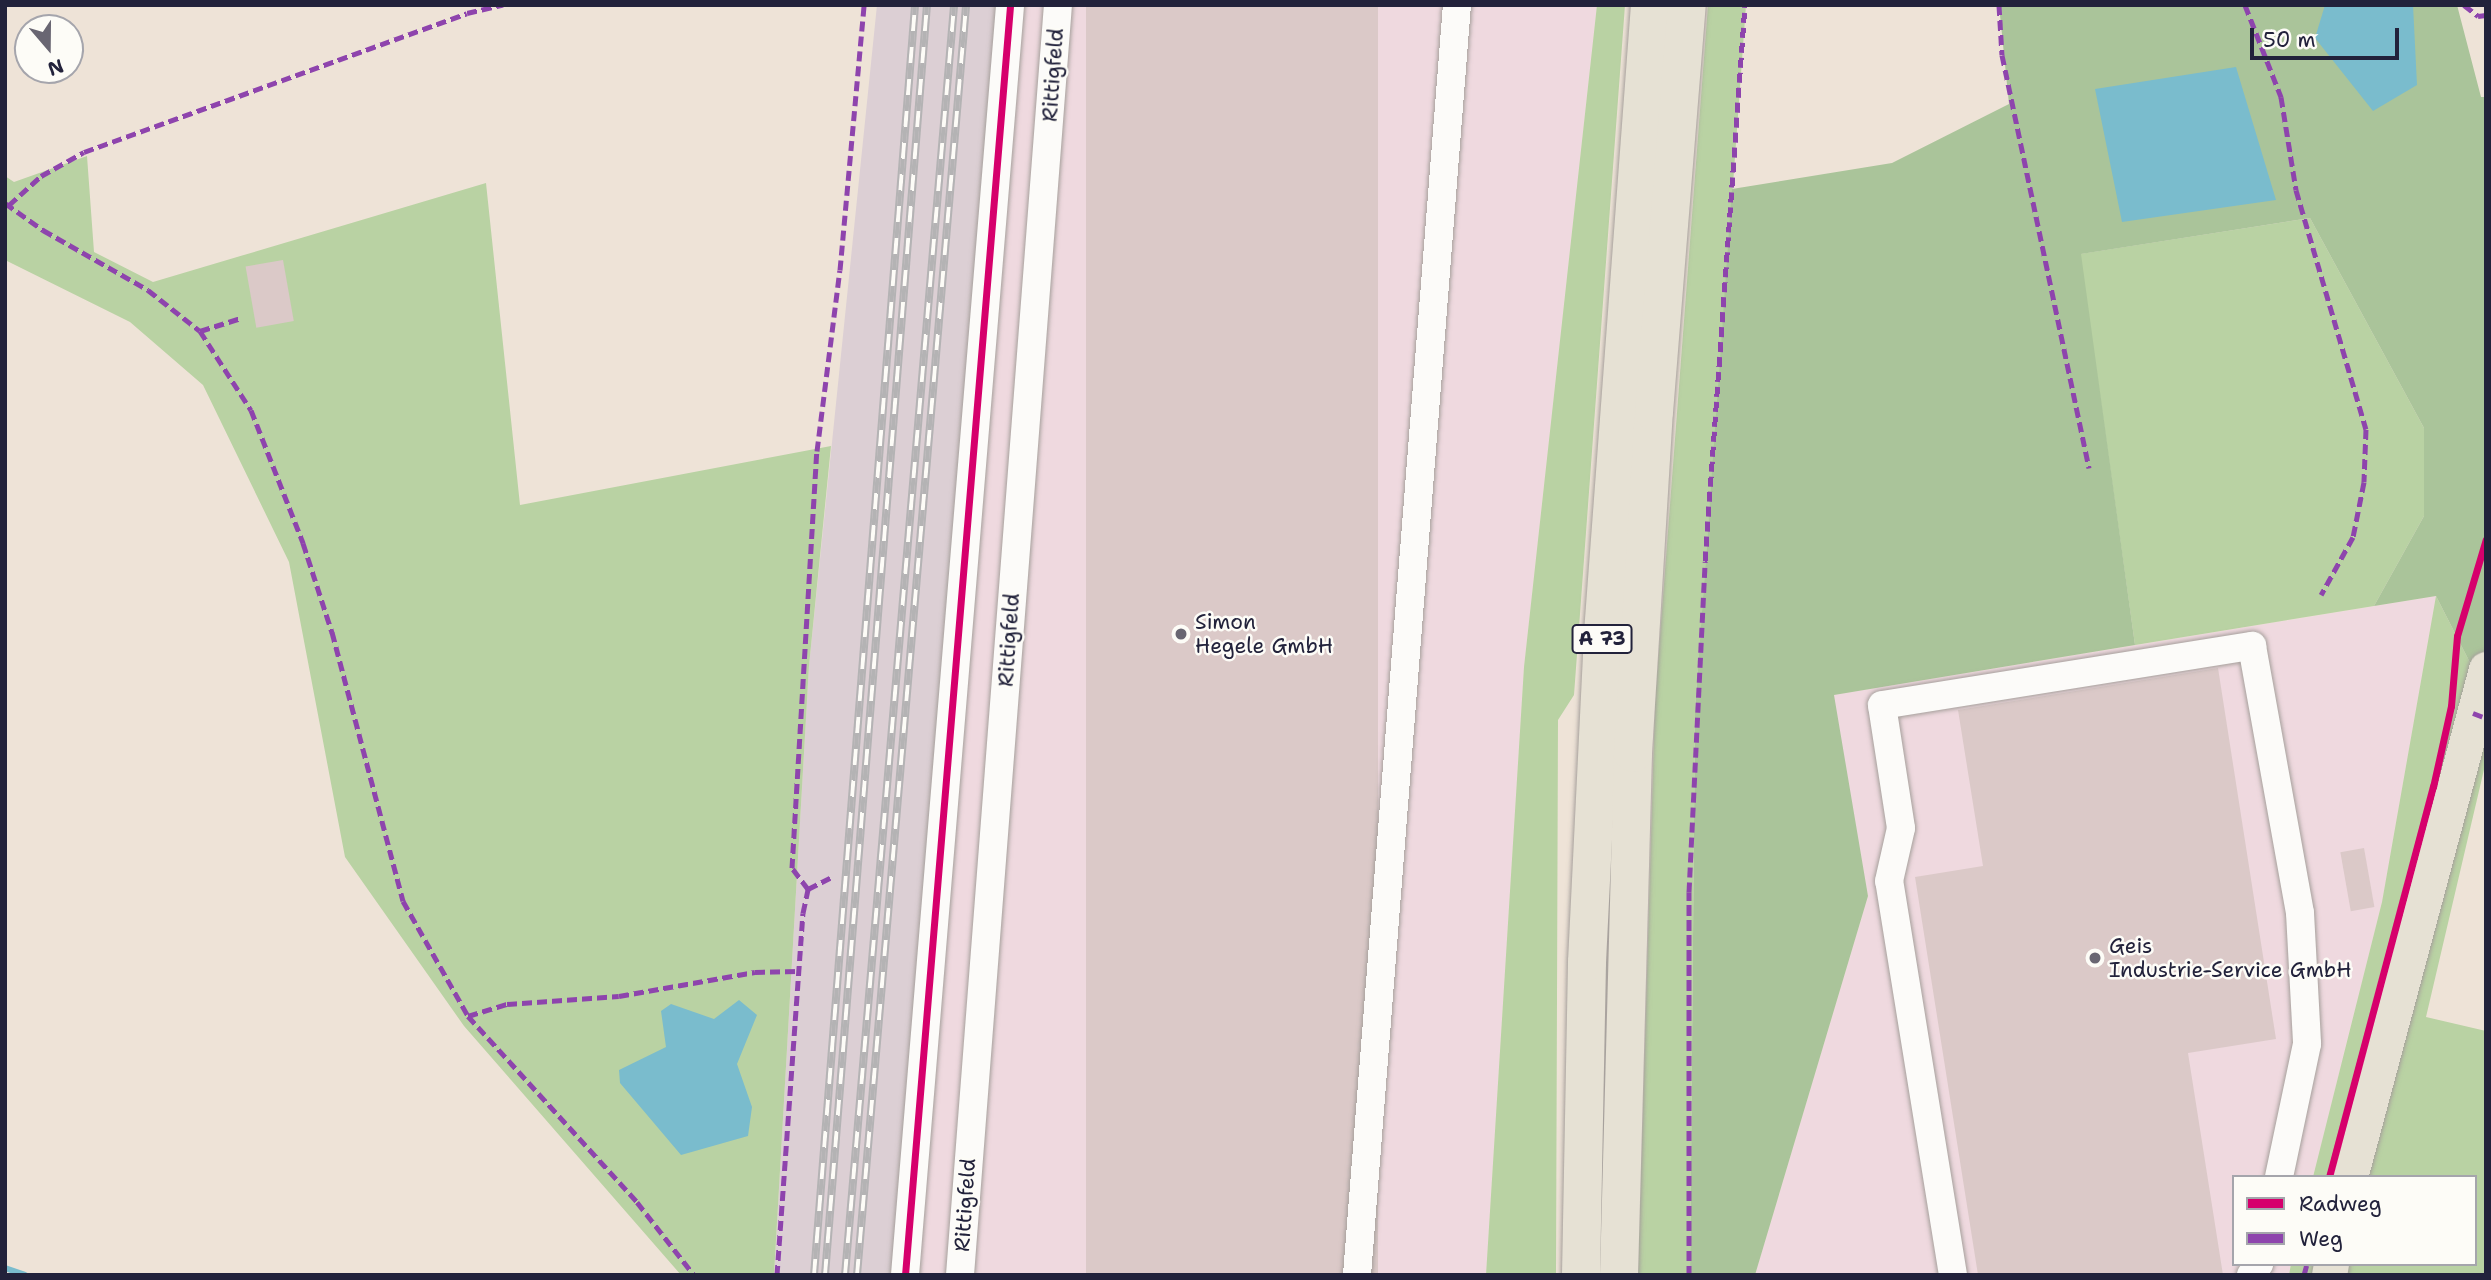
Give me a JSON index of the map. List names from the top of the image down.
{
  "streets": {
    "highway": ["A 73"],
    "street": ["Rittigfeld"]
  },
  "places": ["Simon Hegele GmbH", "Geis Industrie-Service GmbH"],
  "legend": ["Radweg", "Weg"],
  "scale_bar": "50 m",
  "north": "bottom"
}
